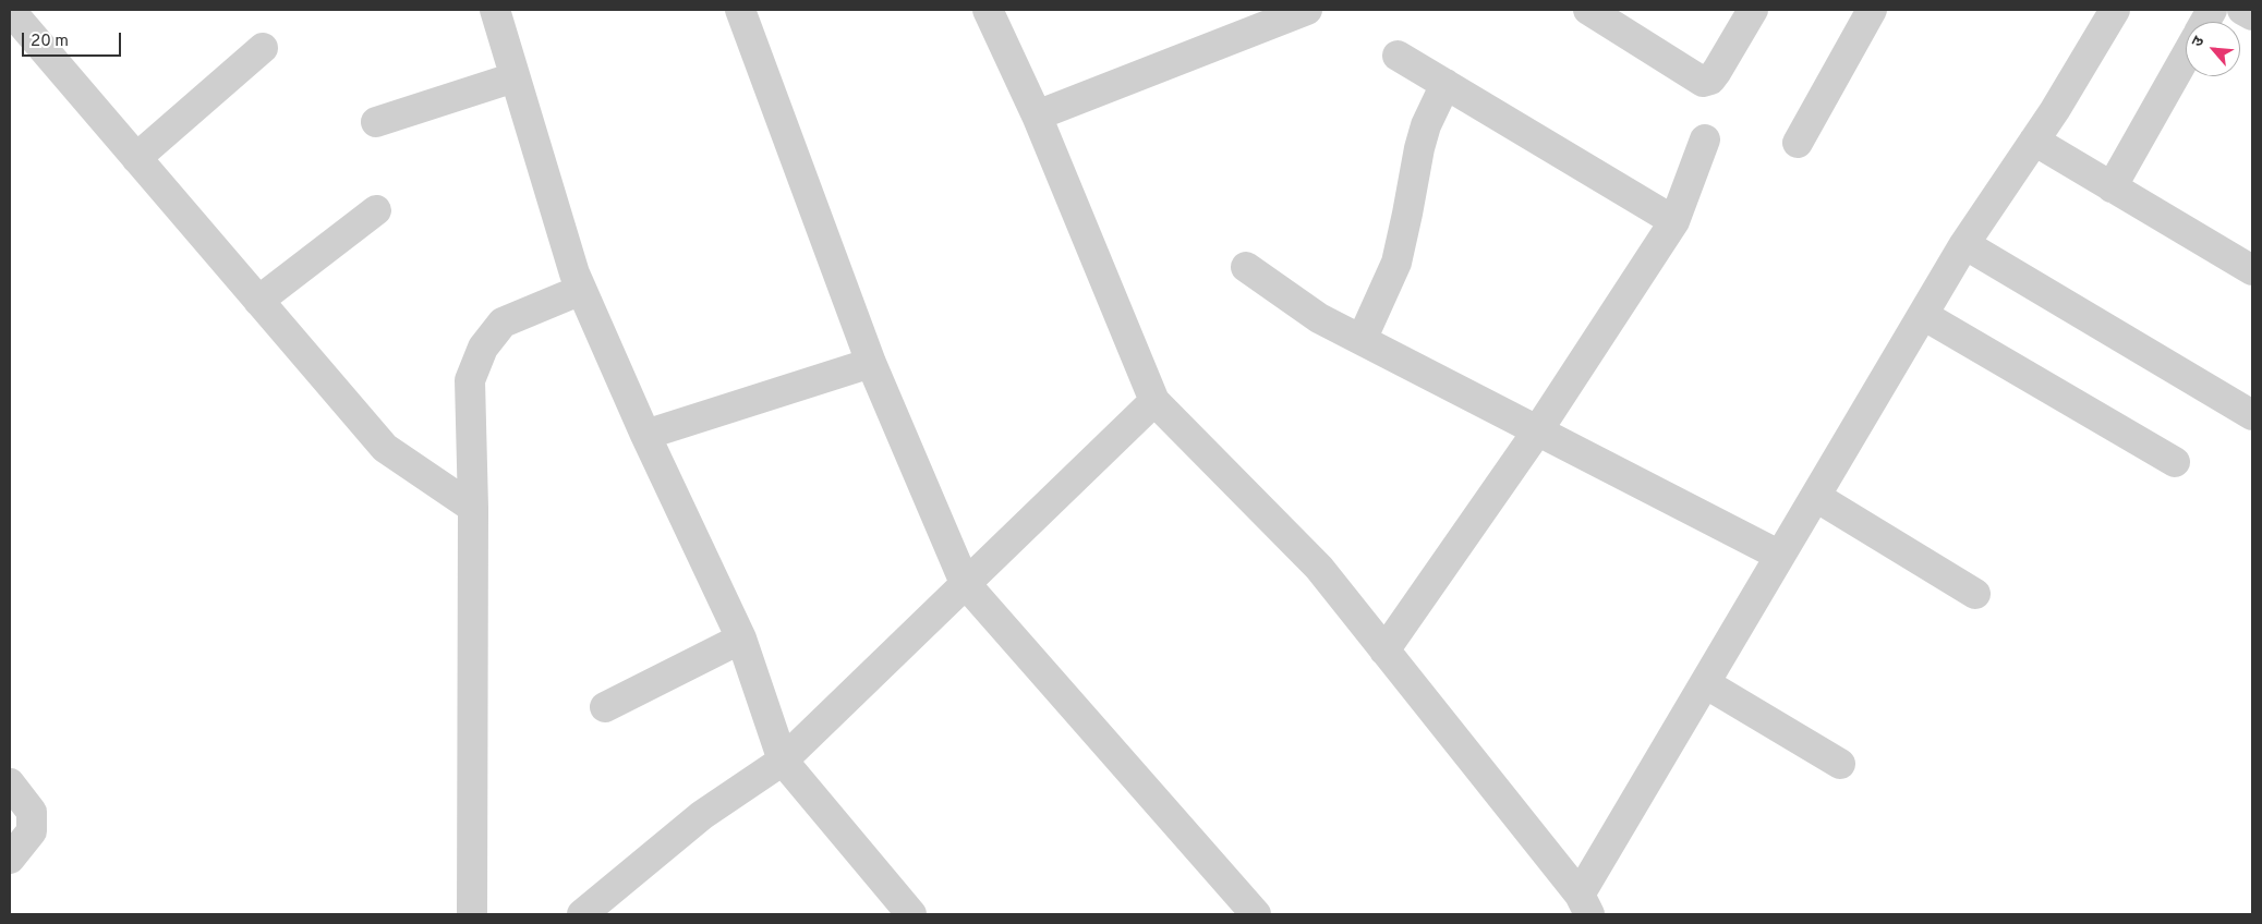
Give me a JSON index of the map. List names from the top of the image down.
{
  "scale_bar": "20 m",
  "north": "top left"
}
